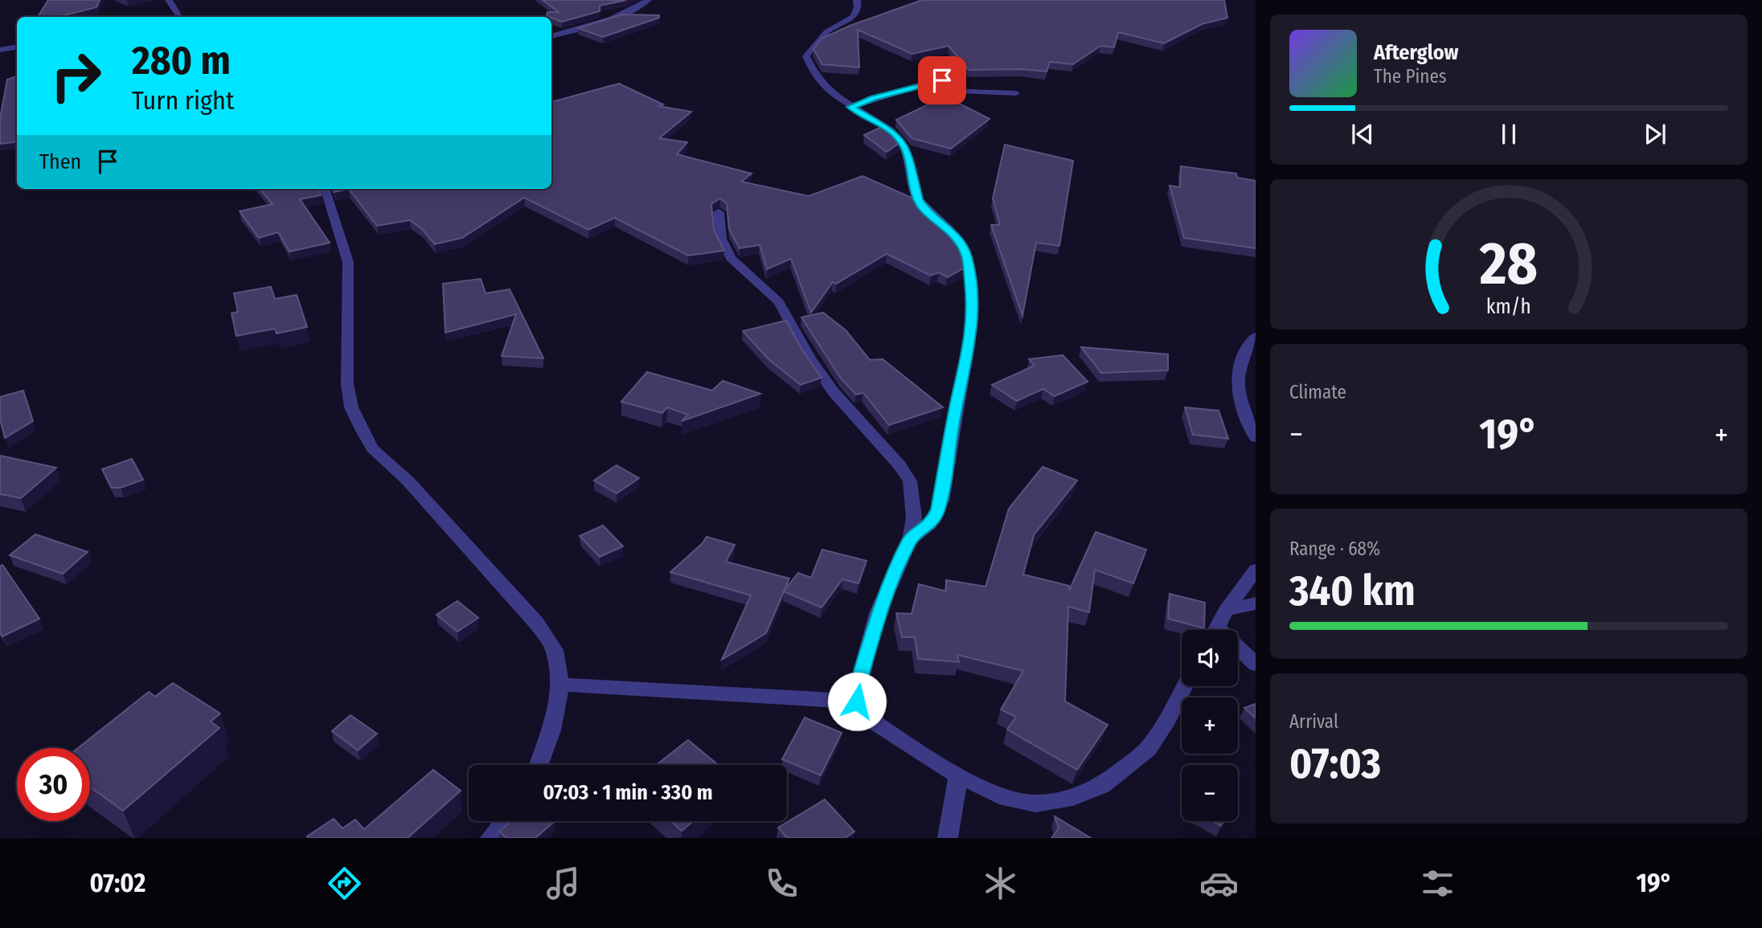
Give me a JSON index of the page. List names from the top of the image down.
{
  "page": {
    "turn": ["280 m", "Turn right"],
    "song": ["Afterglow", "The Pines"],
    "then": "Then",
    "tile": [
      "Climate",
      ["Range · 68%", "340 km"],
      ["Arrival", "07:03"]
    ],
    "heat": ["−", "19°", "+"],
    "map_buttons": ["+", "−"],
    "limit": "30",
    "trip": "07:03 · 1 min · 330 m",
    "tabs": ["07:02", "19°"],
    "gauge": ["28", "km/h"]
  }
}
